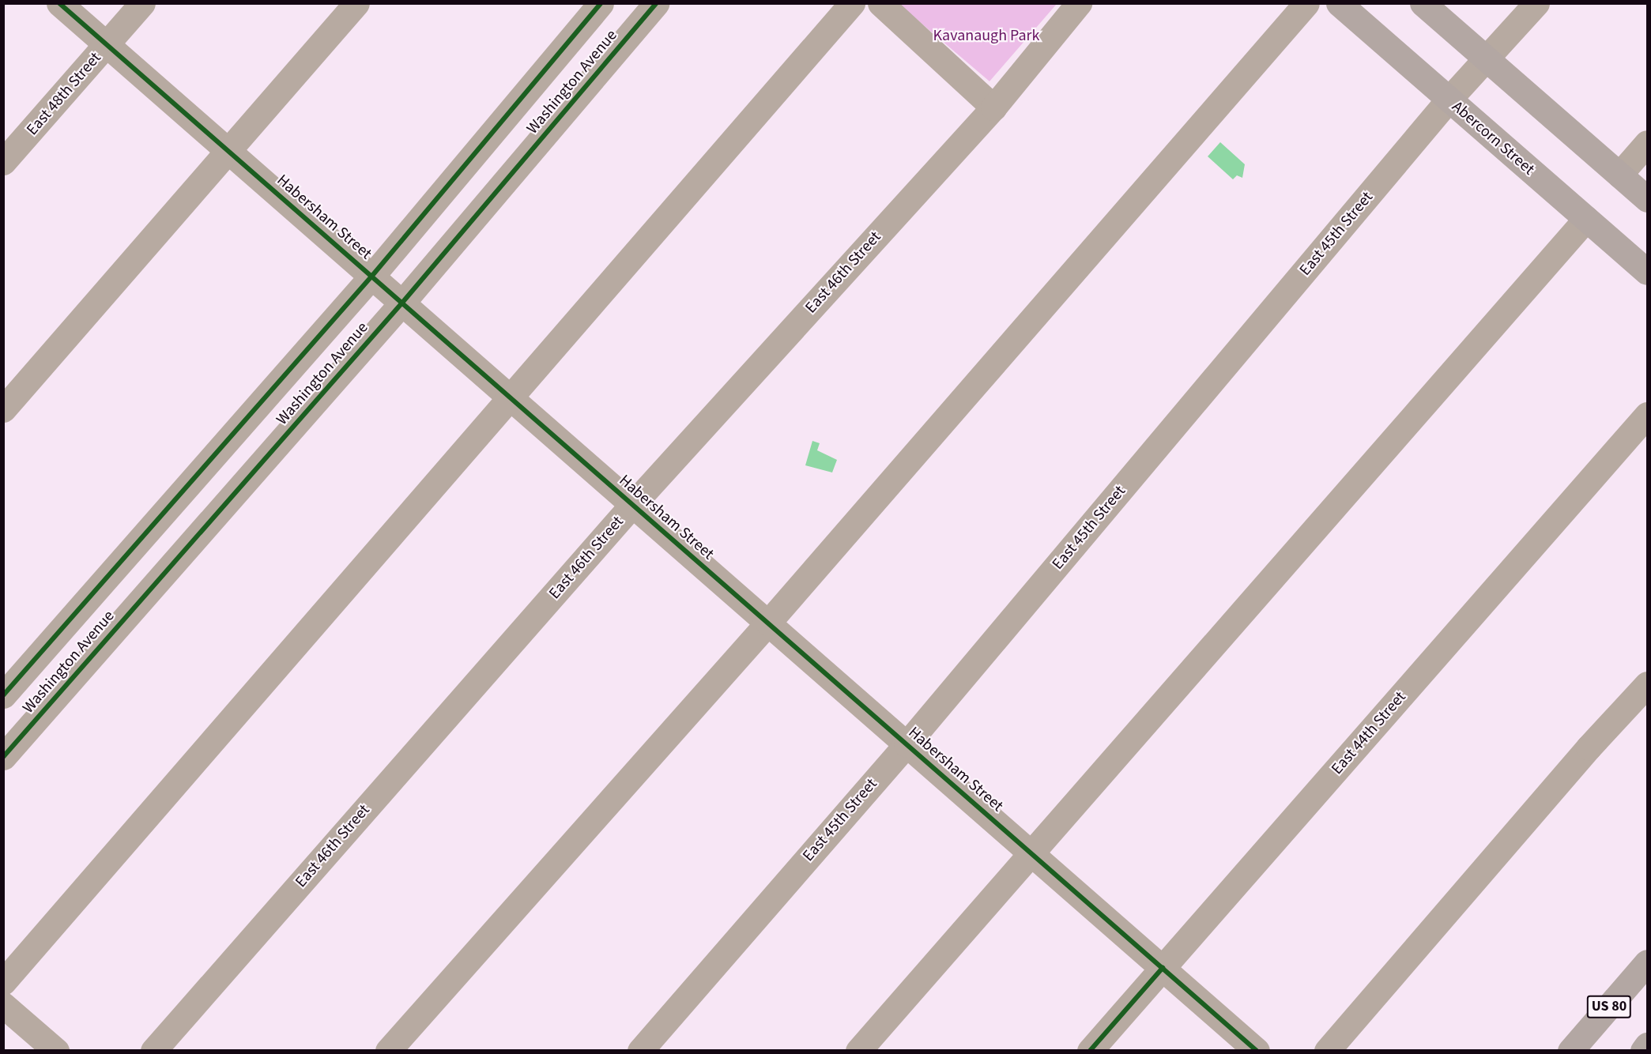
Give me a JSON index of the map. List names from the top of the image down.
{
  "streets": {
    "main road": ["Abercorn Street", "US 80"],
    "street": [
      "Washington Avenue",
      "East 48th Street",
      "Habersham Street",
      "East 45th Street",
      "East 46th Street",
      "East 44th Street"
    ]
  },
  "crossings": [
    ["Washington Avenue", "Habersham Street"],
    ["East 48th Street", "Habersham Street"],
    ["Abercorn Street", "East 45th Street"],
    ["Habersham Street", "East 45th Street"],
    ["Habersham Street", "East 46th Street"],
    ["Habersham Street", "East 44th Street"]
  ],
  "parks": ["Kavanaugh Park"]
}
